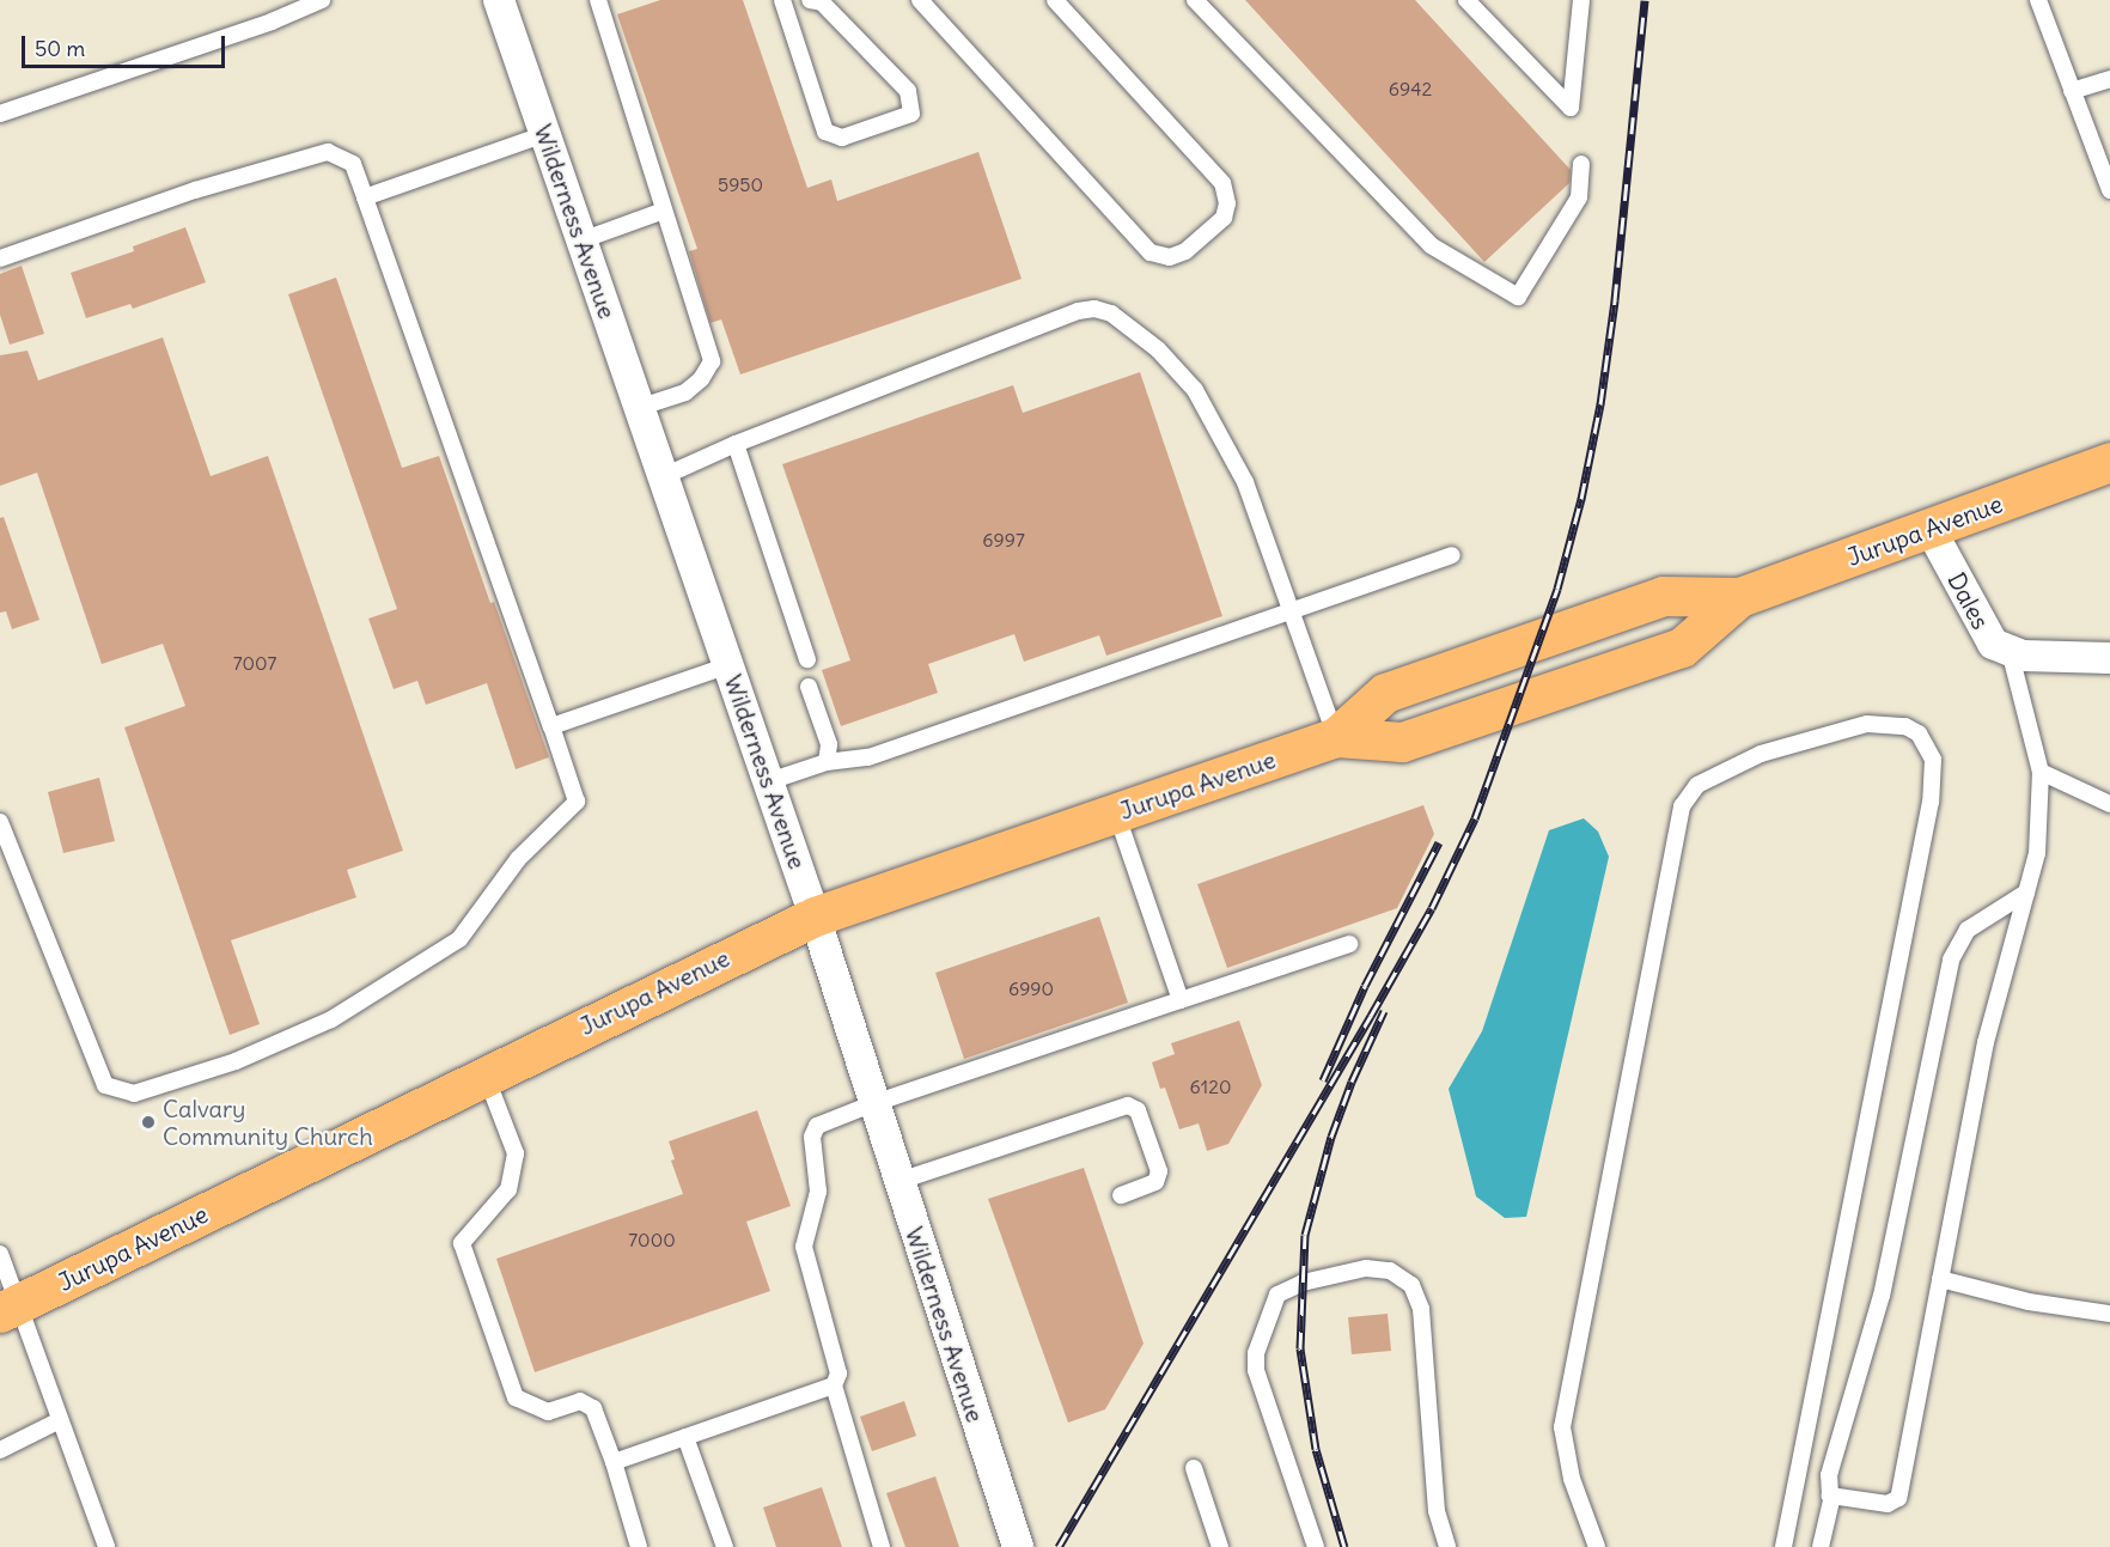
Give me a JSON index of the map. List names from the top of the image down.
{
  "streets": {
    "main road": ["Jurupa Avenue"],
    "street": ["Wilderness Avenue", "Dales"]
  },
  "crossings": [
    ["Wilderness Avenue", "Jurupa Avenue"],
    ["Jurupa Avenue", "Dales"]
  ],
  "places": ["Calvary Community Church"],
  "house_numbers": [
    "6942",
    "5950",
    "6997",
    "7007",
    "6990",
    "6120",
    "7000"
  ],
  "scale_bar": "50 m"
}
